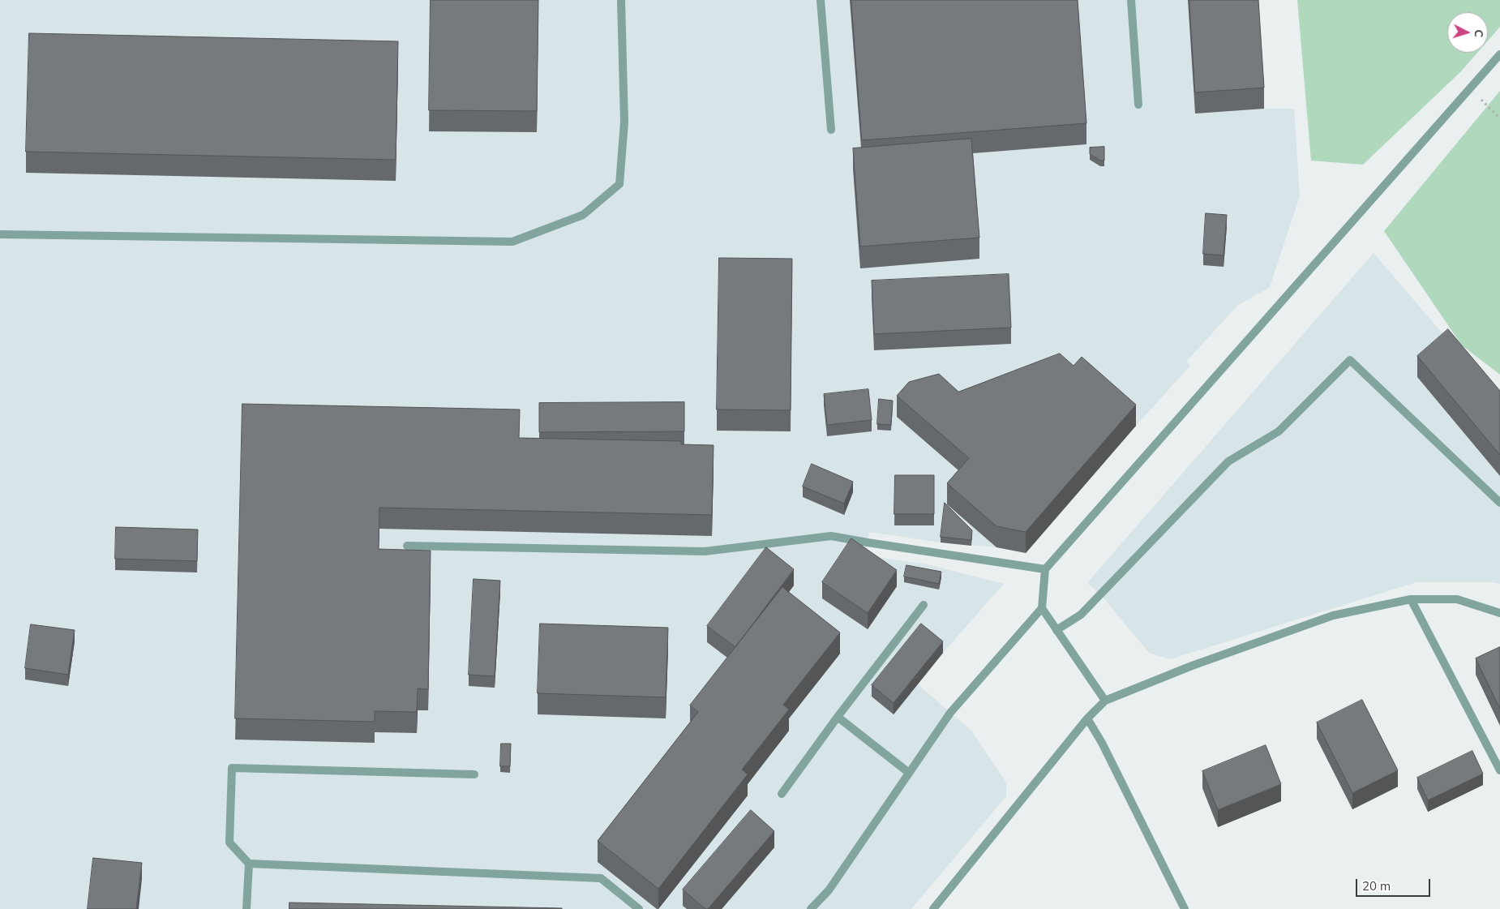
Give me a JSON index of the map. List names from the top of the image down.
{
  "scale_bar": "20 m",
  "north": "right"
}
